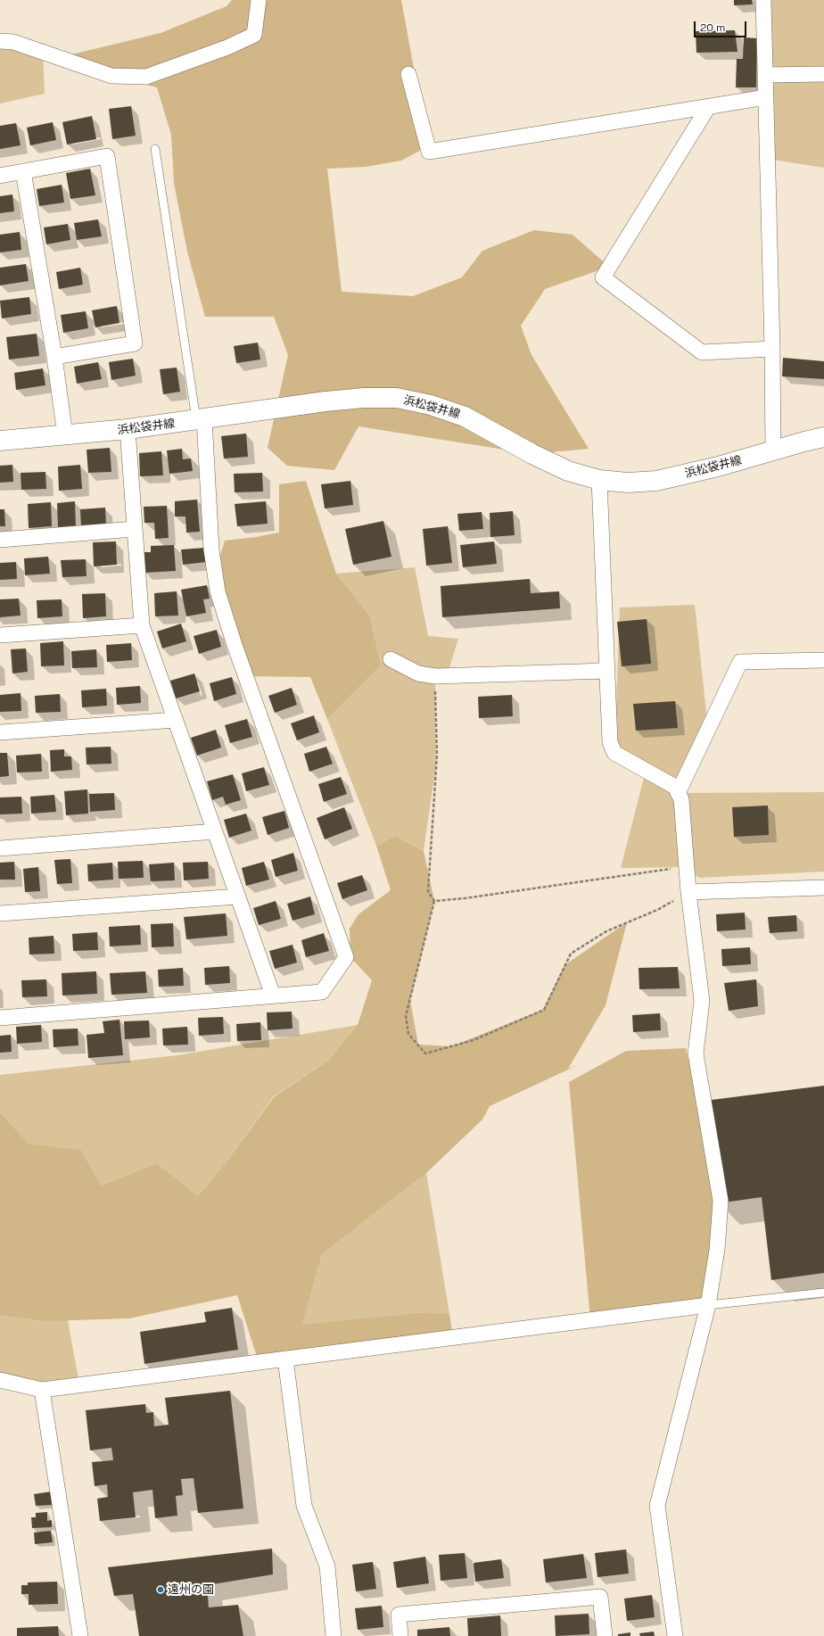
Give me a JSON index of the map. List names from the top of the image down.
{
  "streets": {
    "main road": ["浜松袋井線"]
  },
  "places": ["遠州の園"],
  "scale_bar": "20 m"
}
